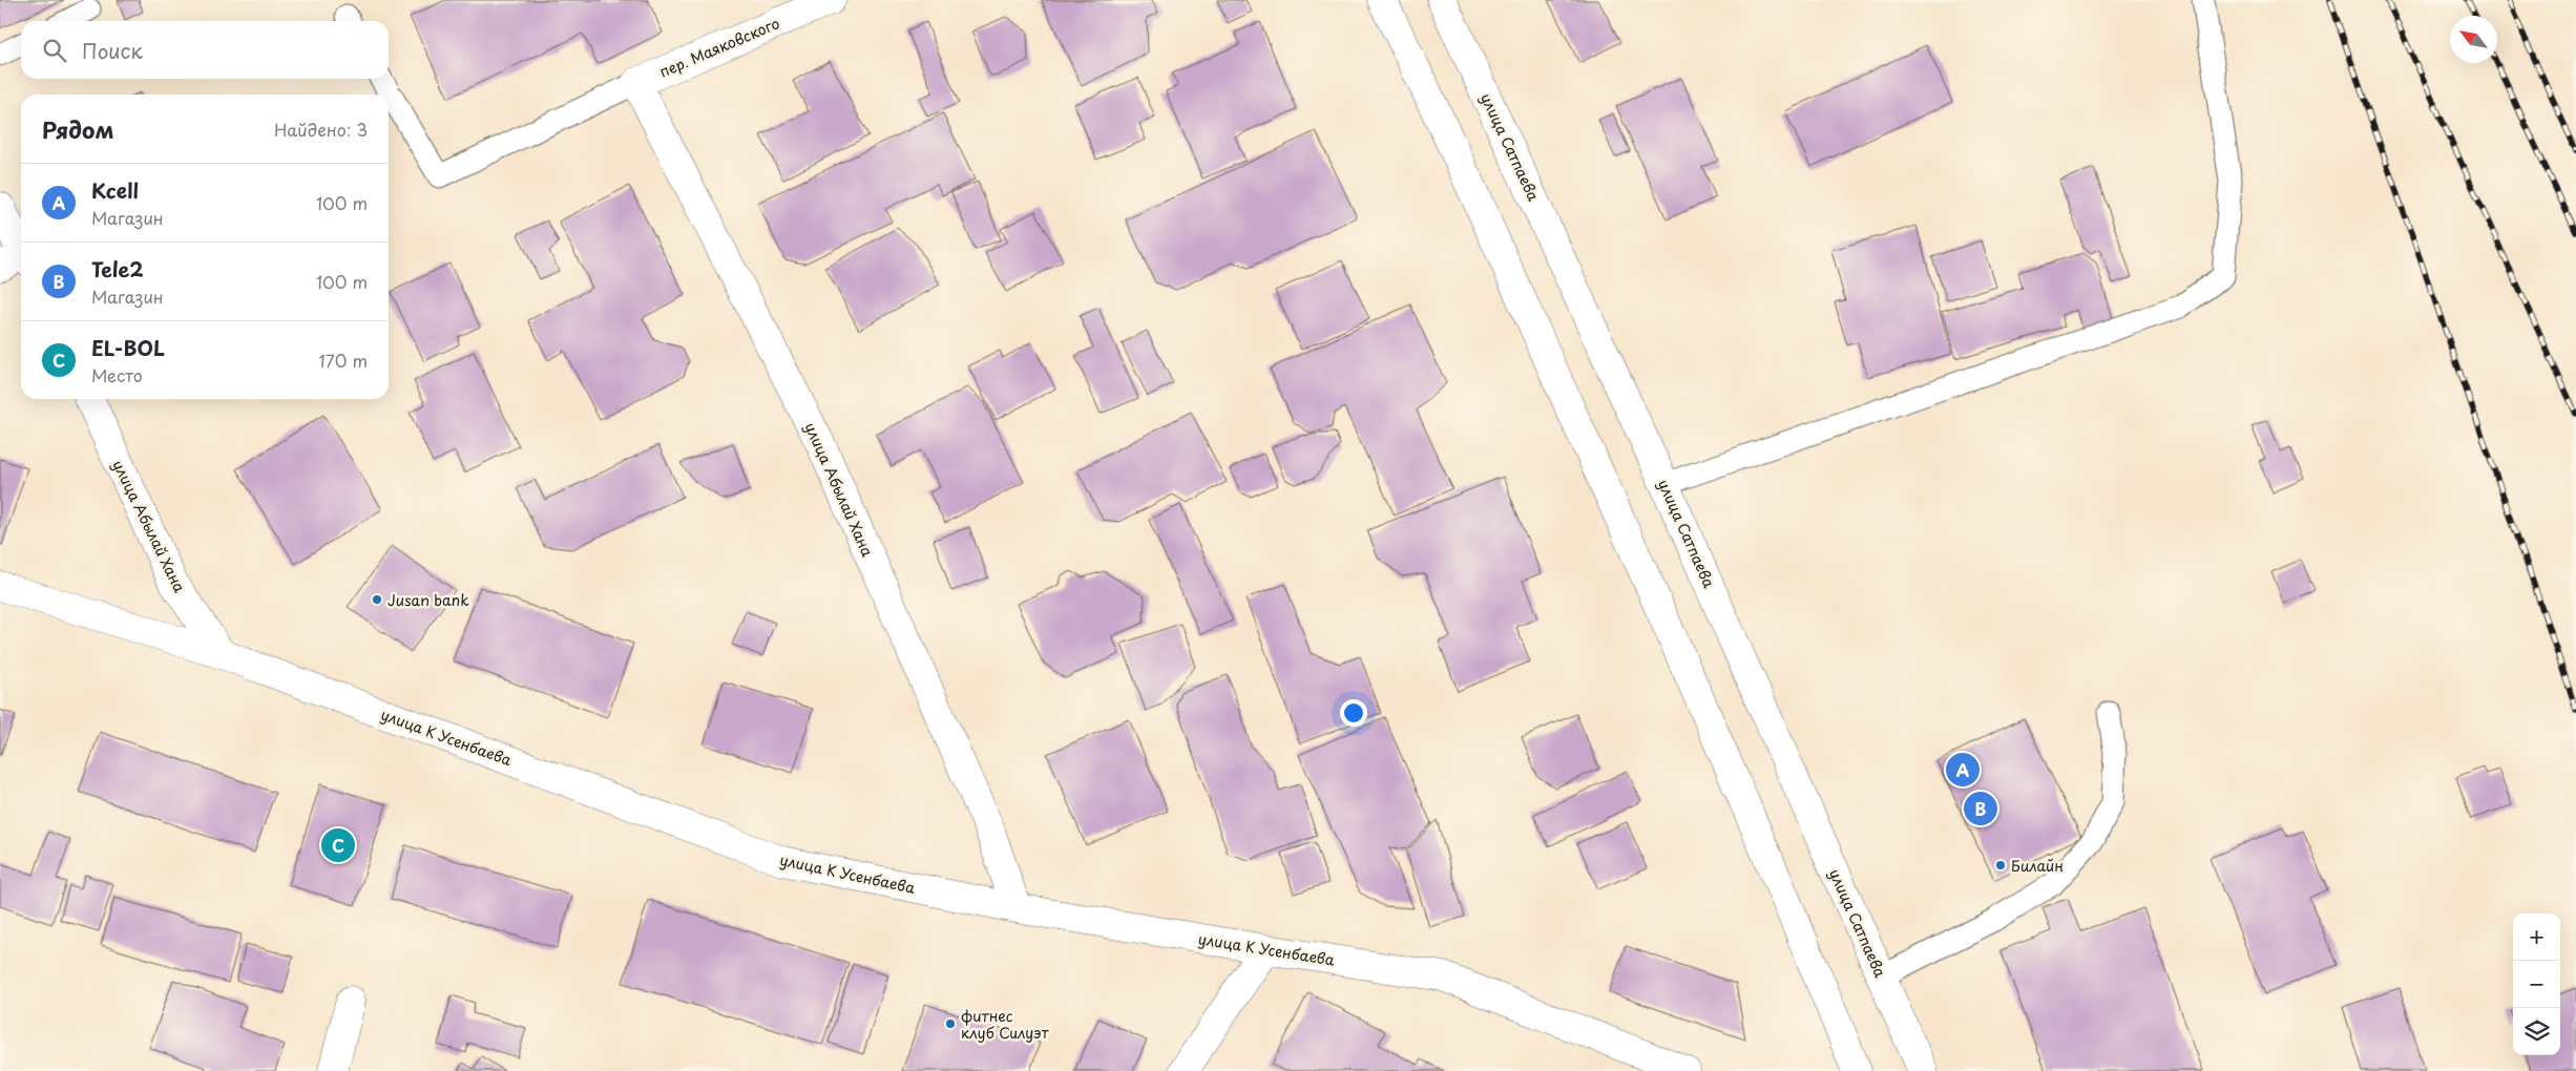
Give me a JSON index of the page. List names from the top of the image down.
{
  "streets": {
    "street": [
      "пер. Маяковского",
      "улица Сатпаева",
      "улица Абылай Хана",
      "улица К Усенбаева"
    ]
  },
  "crossings": [
    ["пер. Маяковского", "улица Абылай Хана"],
    ["улица Абылай Хана", "улица К Усенбаева"]
  ],
  "places": ["Jusan bank", "Билайн", "фитнес клуб Силуэт"],
  "north": "top left",
  "page": {
    "search": "Поиск",
    "heading": ["Рядом", "Найдено: 3"],
    "list": [
      {
        "mark": "A",
        "name": "Kcell",
        "note": "Магазин",
        "value": "100 m"
      },
      {
        "mark": "B",
        "name": "Tele2",
        "note": "Магазин",
        "value": "100 m"
      },
      {
        "mark": "C",
        "name": "EL-BOL",
        "note": "Место",
        "value": "170 m"
      }
    ],
    "pins": ["A", "B", "C"],
    "map_buttons": ["+", "−"]
  }
}
